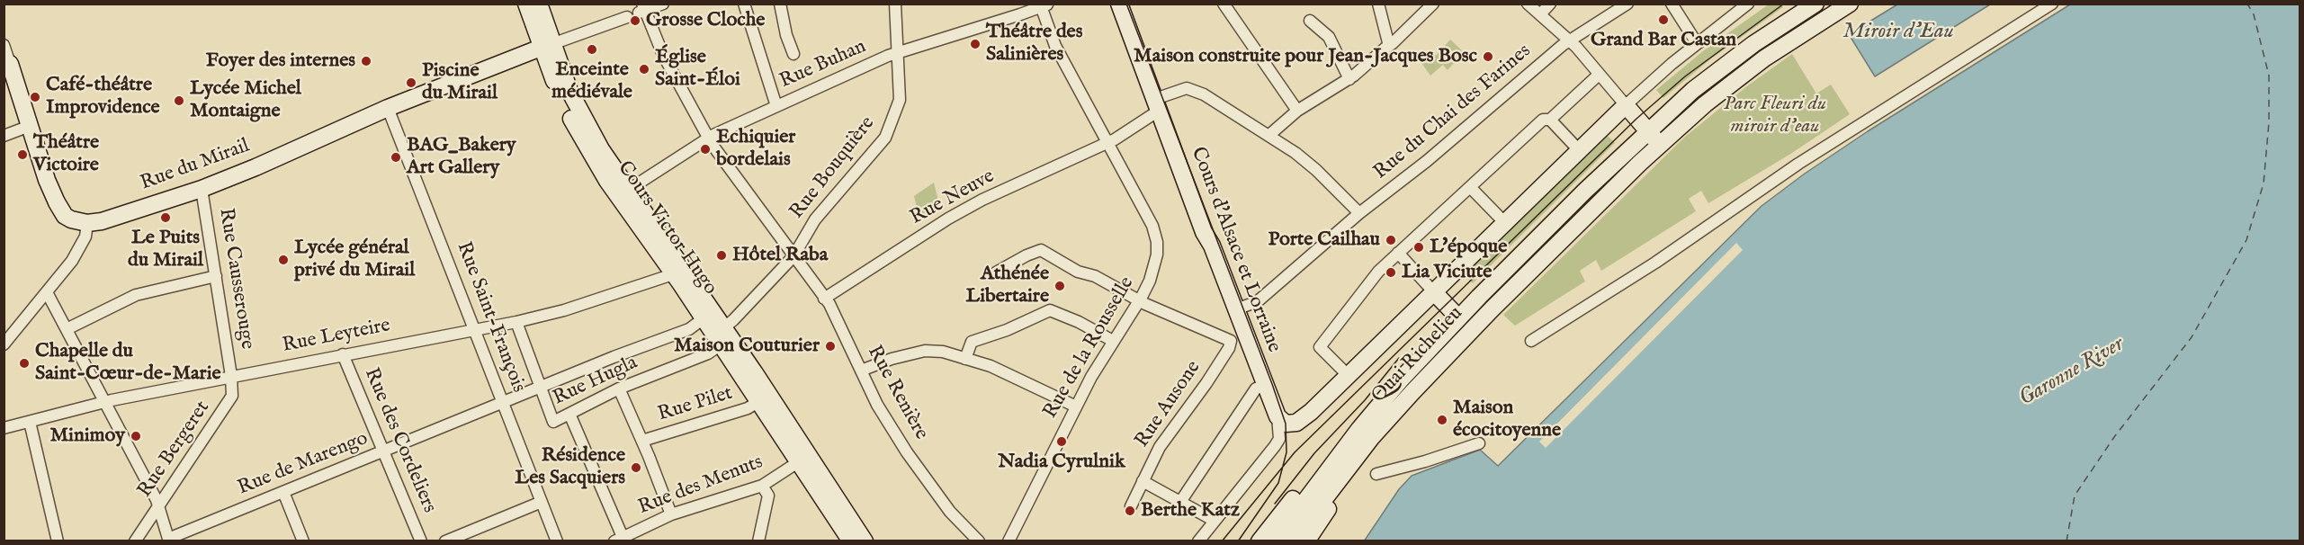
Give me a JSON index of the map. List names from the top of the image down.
{
  "streets": {
    "main road": [
      "Rue du Mirail",
      "Cours Victor Hugo",
      "Cours d'Alsace et Lorraine",
      "Quai Richelieu"
    ],
    "street": [
      "Rue Buhan",
      "Rue du Chai des Farines",
      "Rue Bouquière",
      "Rue Neuve",
      "Rue Causserouge",
      "Rue Saint-François",
      "Rue Leyteire",
      "Rue de la Rousselle",
      "Rue Hugla",
      "Rue Renière",
      "Rue Pilet",
      "Rue Ausone",
      "Rue des Cordeliers",
      "Rue Bergeret",
      "Rue de Marengo",
      "Rue des Menuts"
    ]
  },
  "crossings": [
    ["Rue Buhan", "Rue Bouquière"],
    ["Rue Buhan", "Cours Victor Hugo"],
    ["Rue Buhan", "Rue de la Rousselle"],
    ["Rue Buhan", "Rue Renière"],
    ["Rue du Mirail", "Cours Victor Hugo"],
    ["Rue du Mirail", "Rue Causserouge"],
    ["Rue du Mirail", "Rue Saint-François"],
    ["Rue Bouquière", "Cours Victor Hugo"],
    ["Rue Bouquière", "Rue Renière"],
    ["Rue Neuve", "Cours d'Alsace et Lorraine"],
    ["Rue Neuve", "Rue de la Rousselle"],
    ["Rue Neuve", "Rue Renière"],
    ["Cours Victor Hugo", "Rue Leyteire"],
    ["Cours Victor Hugo", "Rue Hugla"],
    ["Cours Victor Hugo", "Rue Pilet"],
    ["Cours Victor Hugo", "Rue de Marengo"],
    ["Cours Victor Hugo", "Rue des Menuts"],
    ["Cours d'Alsace et Lorraine", "Quai Richelieu"],
    ["Rue Causserouge", "Rue Leyteire"],
    ["Rue Causserouge", "Rue Bergeret"],
    ["Rue Saint-François", "Rue Leyteire"],
    ["Rue Saint-François", "Rue de Marengo"],
    ["Rue Leyteire", "Rue Hugla"],
    ["Rue Leyteire", "Rue des Cordeliers"],
    ["Rue Leyteire", "Rue Bergeret"],
    ["Rue Hugla", "Rue de Marengo"],
    ["Rue des Cordeliers", "Rue de Marengo"]
  ],
  "water": ["Miroir d'Eau", "Garonne River"],
  "parks": ["Parc Fleuri du miroir d'eau"],
  "places": [
    "Grand Bar Castan",
    "Grosse Cloche",
    "Théâtre des Salinières",
    "Enceinte médiévale",
    "Maison construite pour Jean-Jacques Bosc",
    "Foyer des internes",
    "Église Saint-Éloi",
    "Piscine du Mirail",
    "Café-théâtre Improvidence",
    "Lycée Michel Montaigne",
    "Echiquier bordelais",
    "Théâtre Victoire",
    "BAG_Bakery Art Gallery",
    "Le Puits du Mirail",
    "Porte Cailhau",
    "L'époque",
    "Hôtel Raba",
    "Lycée général privé du Mirail",
    "Lia Viciute",
    "Athénée Libertaire",
    "Maison Couturier",
    "Chapelle du Saint-Cœur-de-Marie",
    "Maison écocitoyenne",
    "Minimoy",
    "Nadia Cyrulnik",
    "Résidence Les Sacquiers",
    "Berthe Katz"
  ]
}
